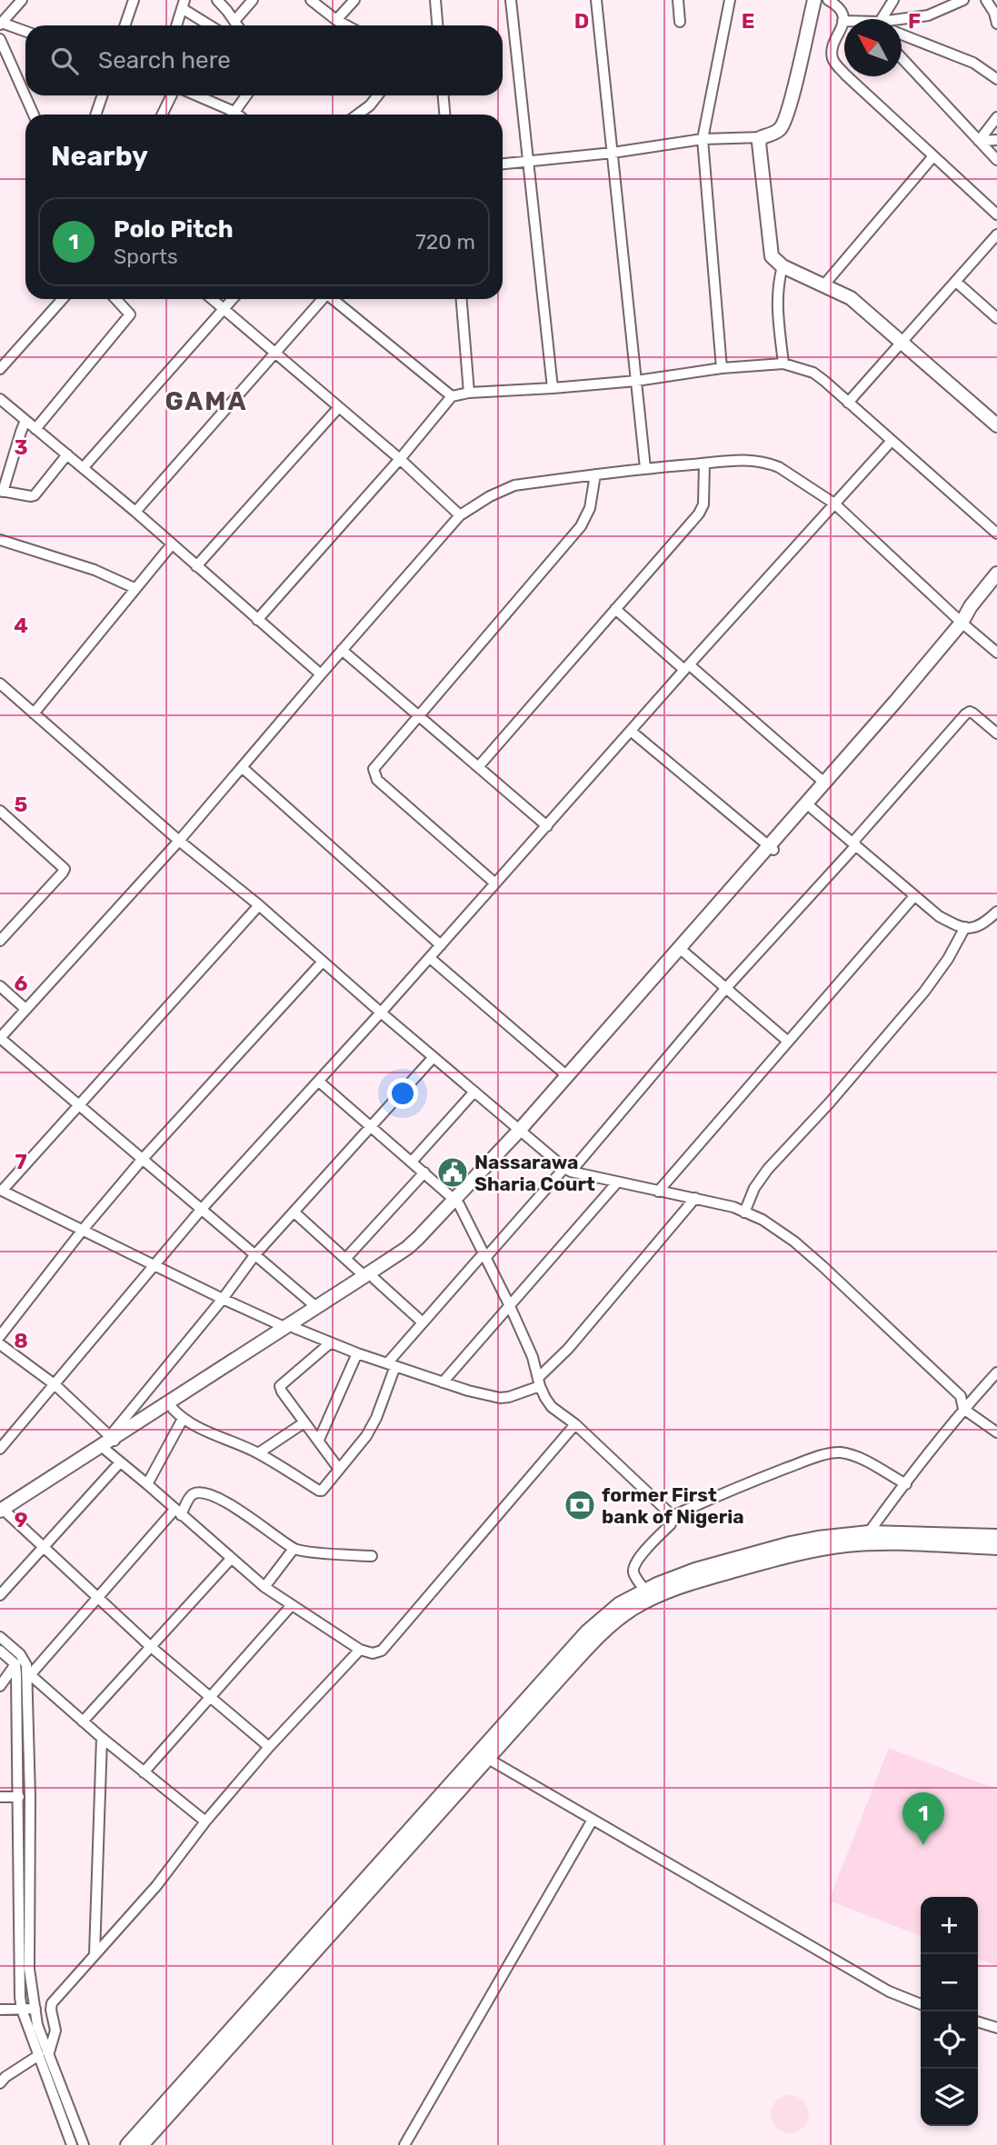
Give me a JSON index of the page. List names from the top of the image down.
{
  "districts": ["GAMA"],
  "places": {
    "public building": ["Nassarawa Sharia Court"],
    "bank": ["former First bank of Nigeria"]
  },
  "north": "top left",
  "page": {
    "search": "Search here",
    "heading": "Nearby",
    "list": [
      {
        "mark": "1",
        "name": "Polo Pitch",
        "note": "Sports",
        "value": "720 m"
      }
    ],
    "pins": "1",
    "map_buttons": ["+", "−"]
  },
  "grid": {
    "columns": ["D", "E", "F"],
    "rows": [
      "3",
      "4",
      "5",
      "6",
      "7",
      "8",
      "9"
    ]
  }
}
